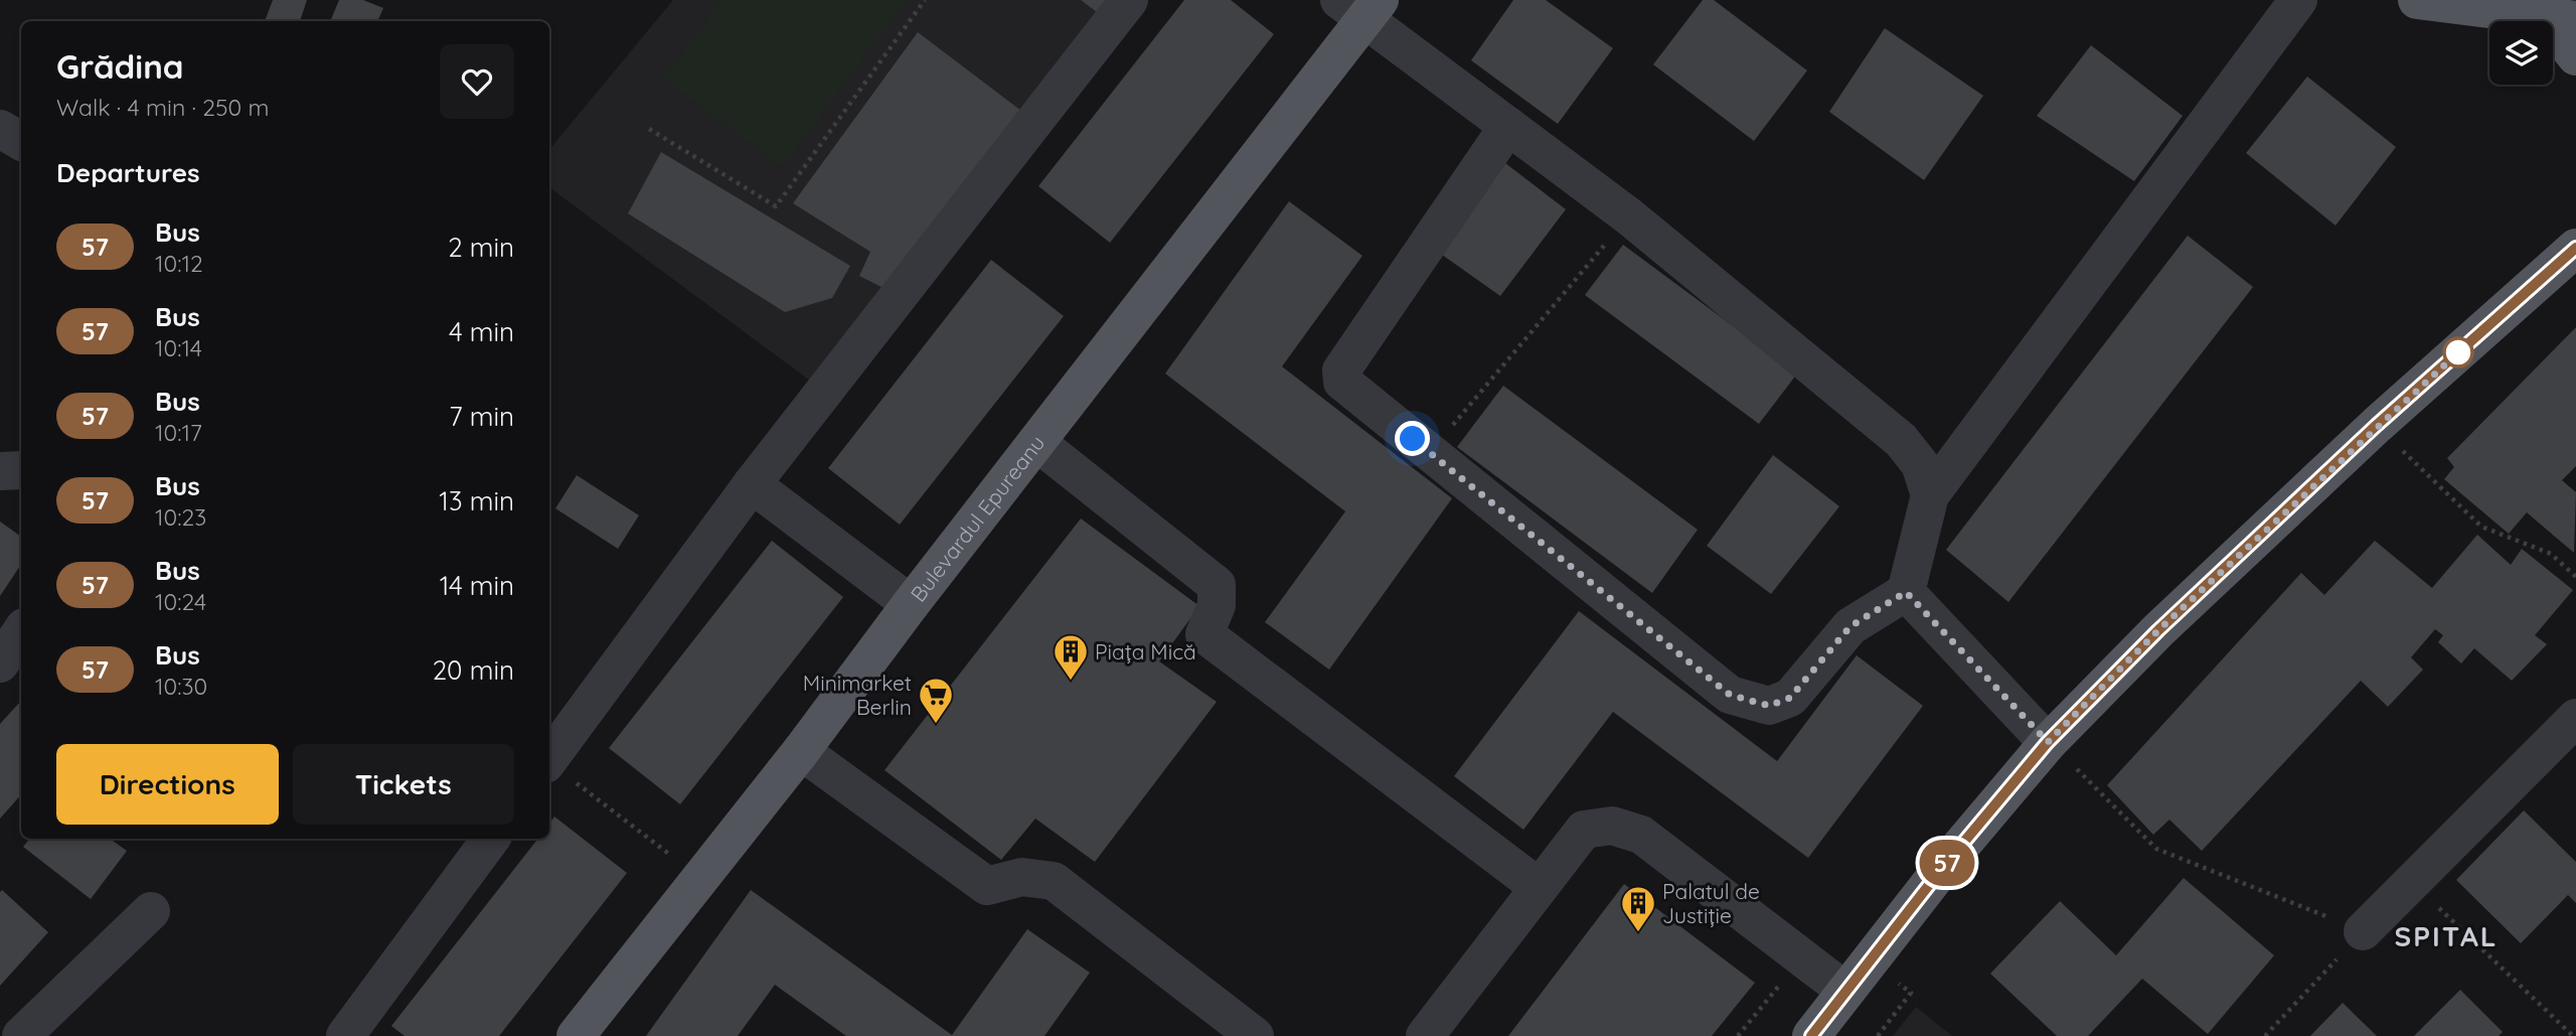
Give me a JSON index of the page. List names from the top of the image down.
{
  "streets": {
    "main road": ["Bulevardul Epureanu"]
  },
  "districts": ["SPITAL"],
  "places": {
    "building": ["Piața Mică", "Palatul de Justiție"],
    "supermarket": ["Minimarket Berlin"]
  },
  "lines": ["bus line 57"],
  "page": {
    "on_map": "57",
    "heading": [
      ["Grădina", "Walk · 4 min · 250 m"],
      "Departures"
    ],
    "list": [
      {
        "mark": "57",
        "name": "Bus",
        "note": "10:12",
        "value": "2 min"
      },
      {
        "mark": "57",
        "name": "Bus",
        "note": "10:14",
        "value": "4 min"
      },
      {
        "mark": "57",
        "name": "Bus",
        "note": "10:17",
        "value": "7 min"
      },
      {
        "mark": "57",
        "name": "Bus",
        "note": "10:23",
        "value": "13 min"
      },
      {
        "mark": "57",
        "name": "Bus",
        "note": "10:24",
        "value": "14 min"
      },
      {
        "mark": "57",
        "name": "Bus",
        "note": "10:30",
        "value": "20 min"
      }
    ],
    "buttons": ["Directions", "Tickets"]
  }
}
